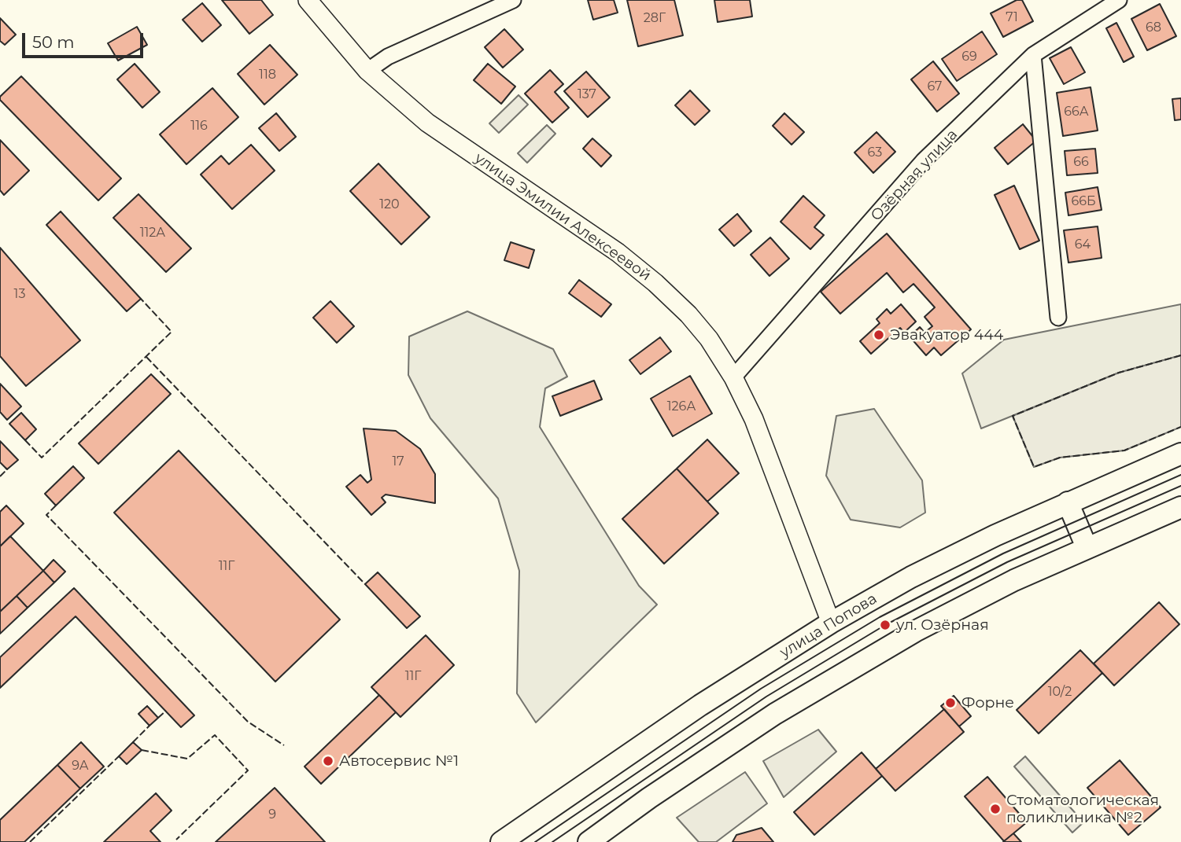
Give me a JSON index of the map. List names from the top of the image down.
{
  "streets": {
    "main road": ["улица Попова"],
    "street": ["Озёрная улица", "улица Эмилии Алексеевой"]
  },
  "crossings": [
    ["Озёрная улица", "улица Эмилии Алексеевой"],
    ["улица Эмилии Алексеевой", "улица Попова"]
  ],
  "places": [
    "Эвакуатор 444",
    "ул. Озёрная",
    "Форне",
    "Автосервис №1",
    "Стоматологическая поликлиника №2"
  ],
  "house_numbers": [
    "71",
    "28Г",
    "68",
    "69",
    "118",
    "67",
    "137",
    "66А",
    "116",
    "63",
    "66",
    "66Б",
    "120",
    "112А",
    "64",
    "13",
    "126А",
    "17",
    "11Г",
    "11Г",
    "10/2",
    "9А",
    "9"
  ],
  "scale_bar": "50 m"
}
